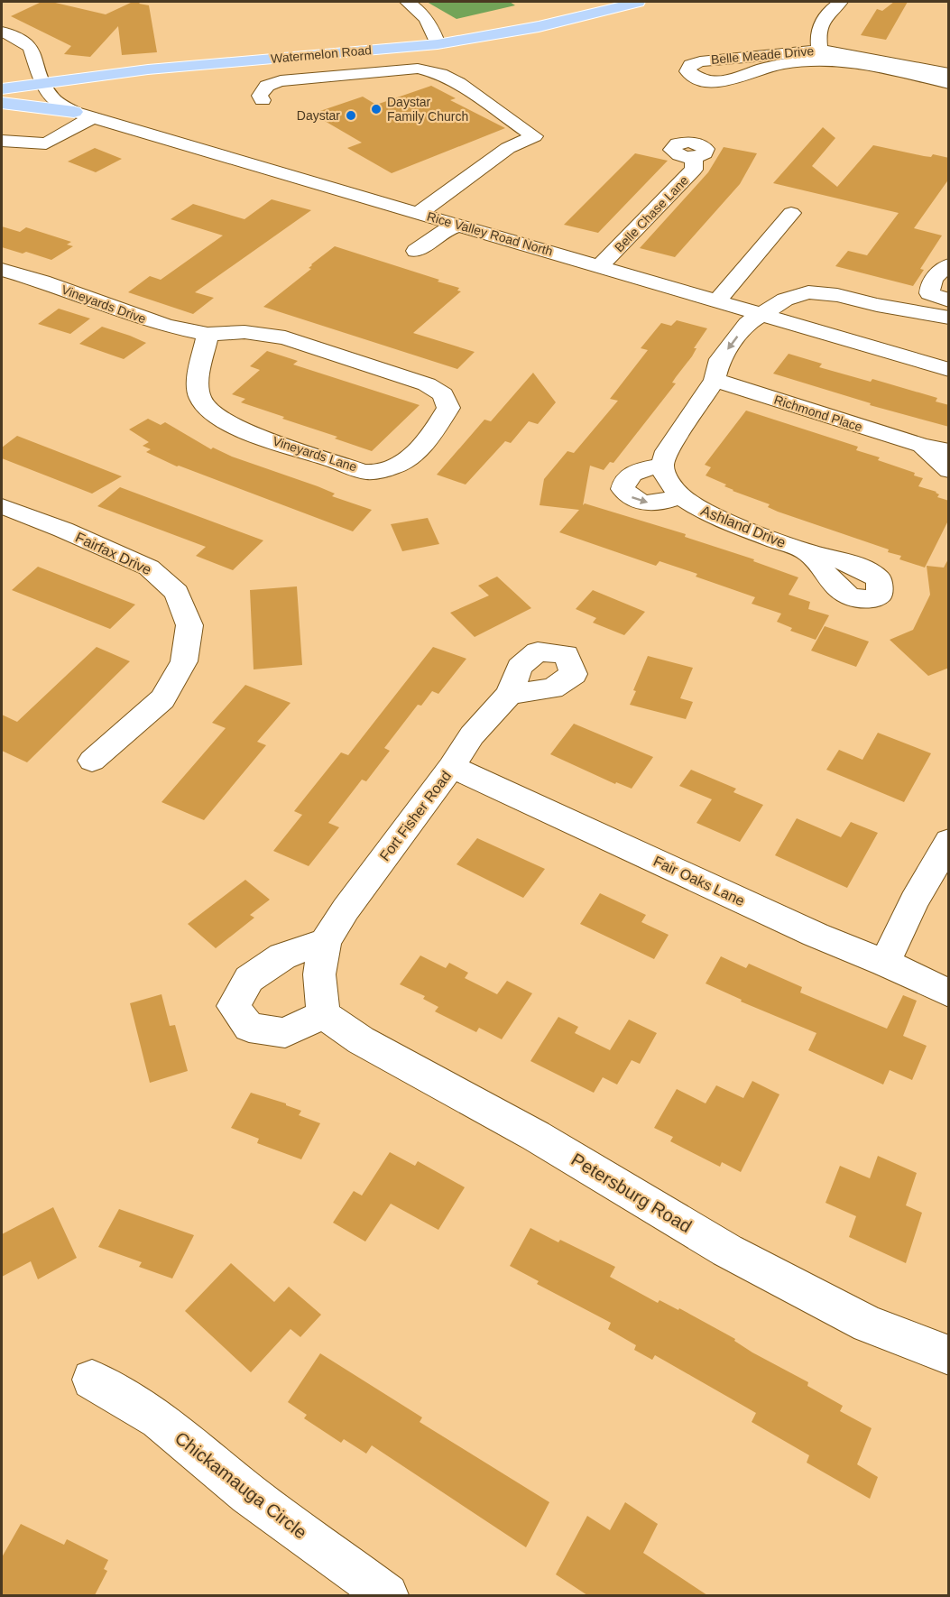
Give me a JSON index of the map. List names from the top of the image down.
{
  "streets": {
    "main road": ["Watermelon Road"],
    "street": [
      "Belle Meade Drive",
      "Belle Chase Lane",
      "Rice Valley Road North",
      "Vineyards Drive",
      "Richmond Place",
      "Vineyards Lane",
      "Ashland Drive",
      "Fairfax Drive",
      "Fort Fisher Road",
      "Fair Oaks Lane",
      "Petersburg Road",
      "Chickamauga Circle"
    ]
  },
  "crossings": [
    ["Watermelon Road", "Rice Valley Road North"],
    ["Belle Chase Lane", "Rice Valley Road North"],
    ["Vineyards Drive", "Vineyards Lane"],
    ["Fort Fisher Road", "Fair Oaks Lane"],
    ["Fort Fisher Road", "Petersburg Road"]
  ],
  "places": ["Daystar Family Church", "Daystar"]
}
